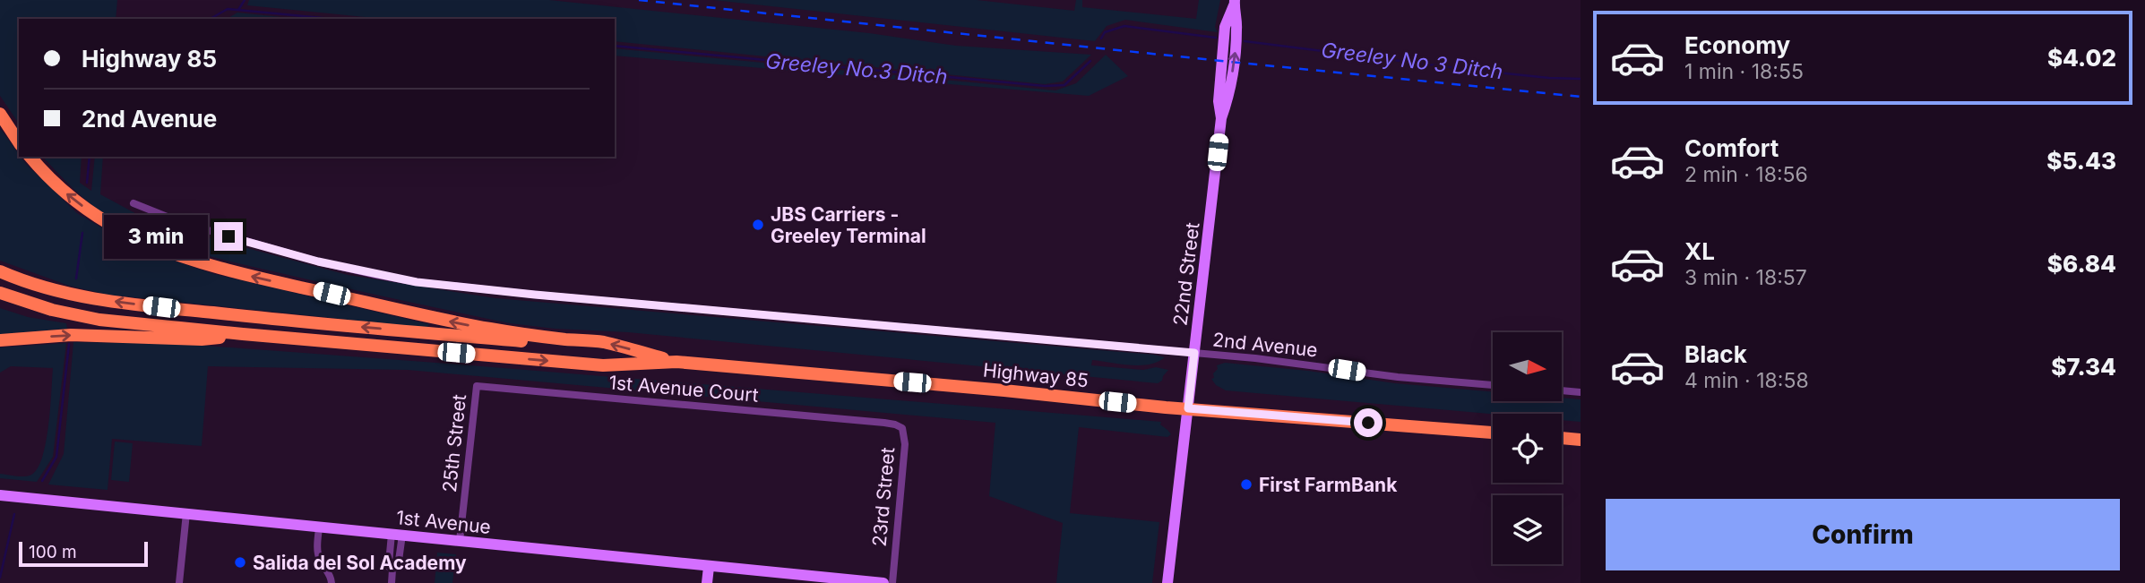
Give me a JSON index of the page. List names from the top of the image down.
{
  "streets": {
    "highway": ["Highway 85"],
    "main road": ["22nd Street", "1st Avenue"],
    "street": [
      "2nd Avenue",
      "1st Avenue Court",
      "25th Street",
      "23rd Street"
    ]
  },
  "crossings": [
    ["22nd Street", "2nd Avenue"],
    ["22nd Street", "Highway 85"],
    ["1st Avenue Court", "25th Street"],
    ["1st Avenue Court", "23rd Street"],
    ["25th Street", "1st Avenue"]
  ],
  "water": ["Greeley No 3 Ditch", "Greeley No.3 Ditch"],
  "places": ["JBS Carriers - Greeley Terminal", "First FarmBank", "Salida del Sol Academy"],
  "scale_bar": "100 m",
  "north": "right",
  "page": {
    "list": [
      {
        "name": "Economy",
        "note": "1 min · 18:55",
        "value": "$4.02"
      },
      {
        "name": "Comfort",
        "note": "2 min · 18:56",
        "value": "$5.43"
      },
      {
        "name": "XL",
        "note": "3 min · 18:57",
        "value": "$6.84"
      },
      {
        "name": "Black",
        "note": "4 min · 18:58",
        "value": "$7.34"
      }
    ],
    "banner": ["Highway 85", "2nd Avenue"],
    "bubble": "3 min",
    "buttons": "Confirm",
    "scale": "100 m"
  }
}
